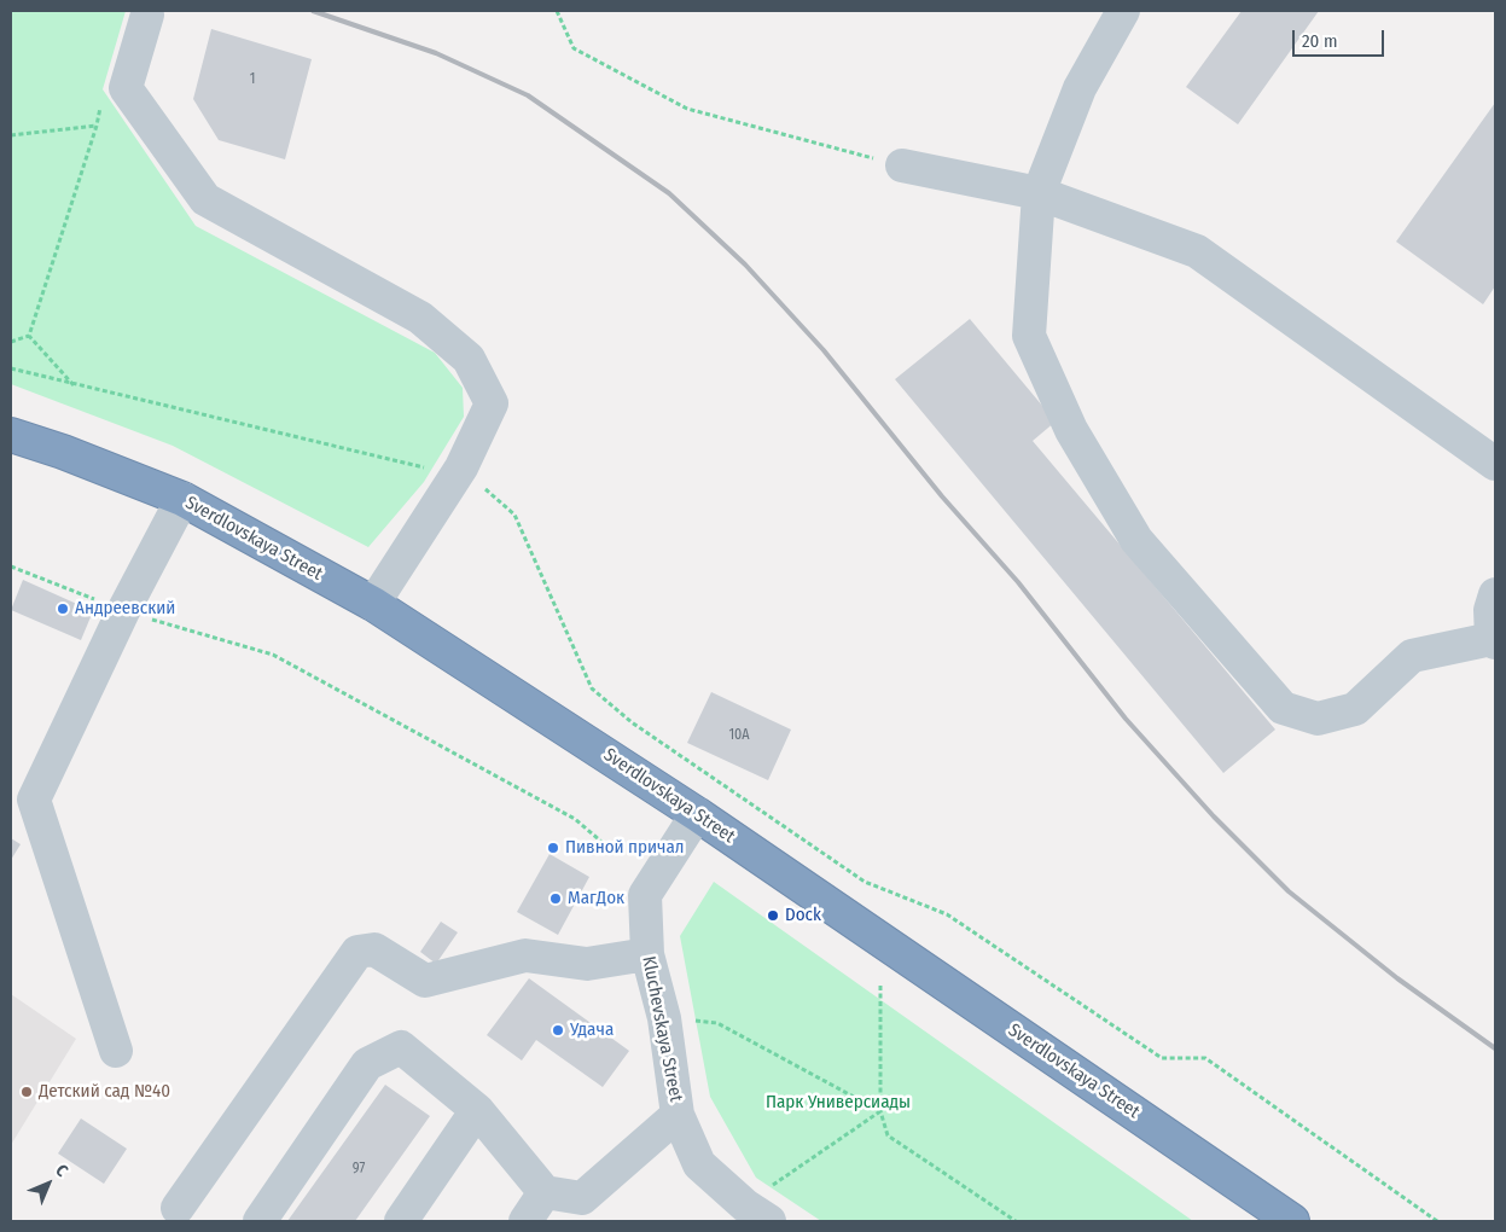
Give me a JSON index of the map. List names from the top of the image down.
{
  "streets": {
    "highway": ["Sverdlovskaya Street"],
    "street": ["Kluchevskaya Street"]
  },
  "crossings": [
    ["Sverdlovskaya Street", "Kluchevskaya Street"]
  ],
  "parks": ["Парк Универсиады"],
  "places": [
    "Андреевский",
    "Пивной причал",
    "МагДок",
    "Dock",
    "Удача",
    "Детский сад №40"
  ],
  "house_numbers": ["1", "10А", "97"],
  "scale_bar": "20 m",
  "north": "top right"
}
